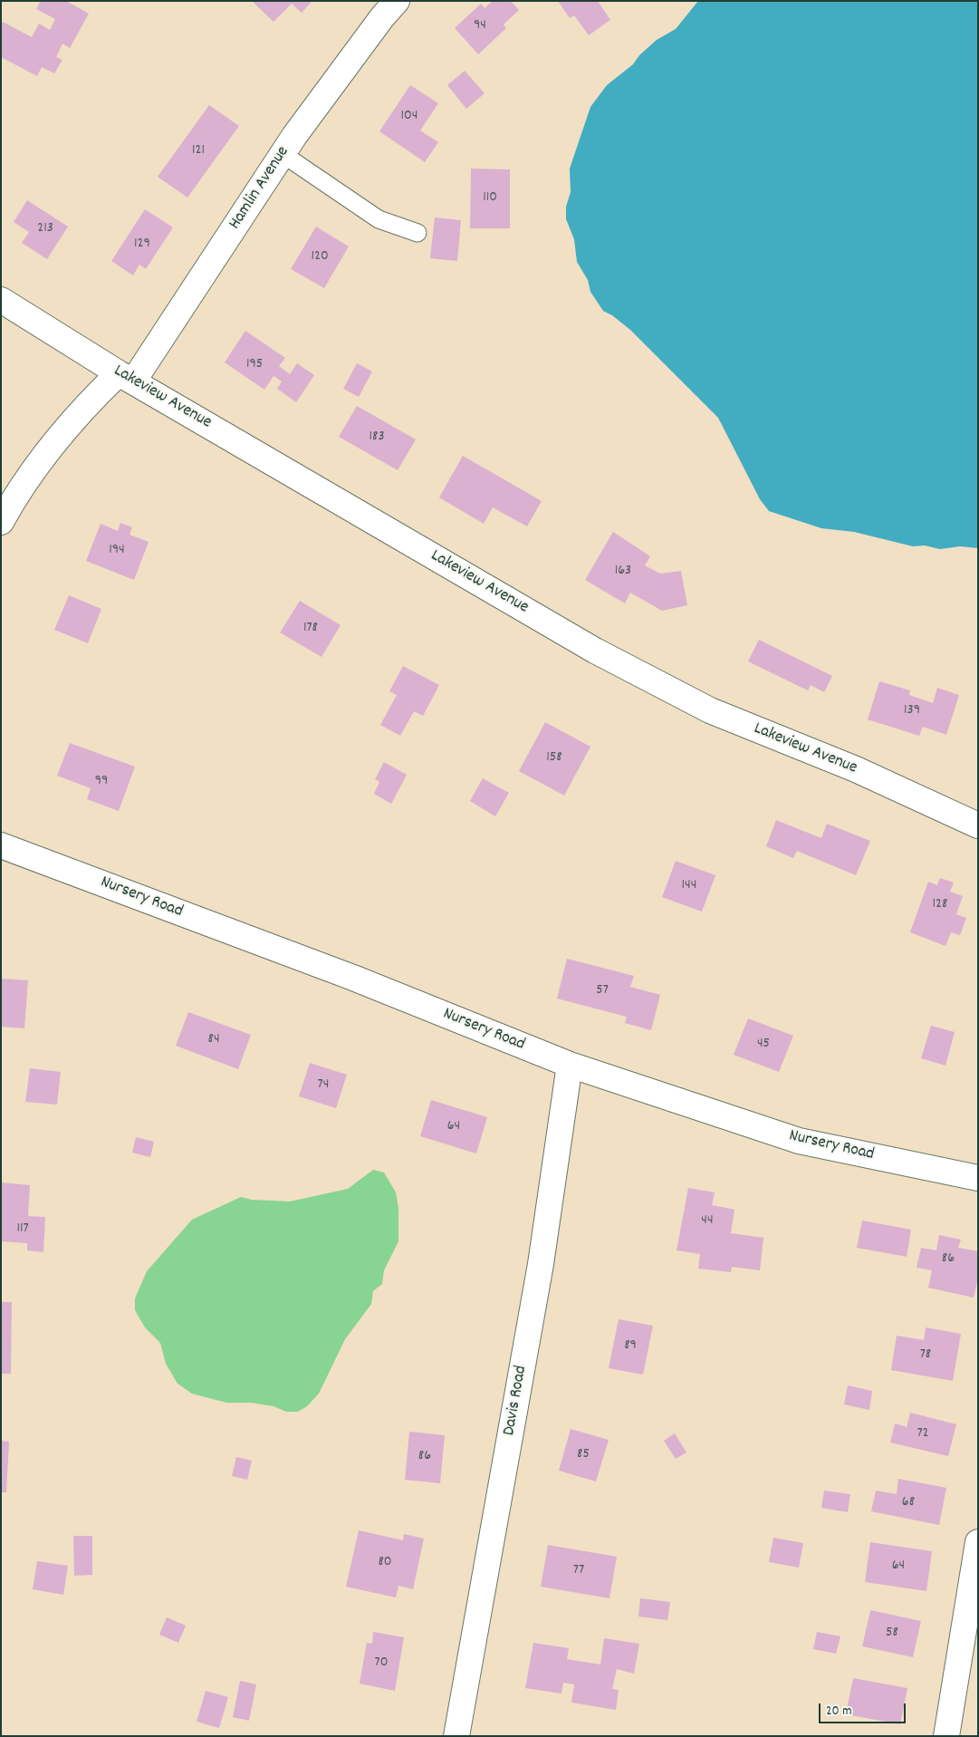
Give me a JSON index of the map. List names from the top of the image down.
{
  "streets": {
    "street": [
      "Hamlin Avenue",
      "Lakeview Avenue",
      "Nursery Road",
      "Davis Road"
    ]
  },
  "crossings": [
    ["Hamlin Avenue", "Lakeview Avenue"],
    ["Nursery Road", "Davis Road"]
  ],
  "house_numbers": [
    "94",
    "104",
    "121",
    "110",
    "213",
    "129",
    "120",
    "195",
    "183",
    "194",
    "163",
    "178",
    "139",
    "158",
    "99",
    "144",
    "128",
    "57",
    "84",
    "45",
    "74",
    "64",
    "44",
    "117",
    "86",
    "89",
    "78",
    "72",
    "85",
    "86",
    "68",
    "80",
    "64",
    "77",
    "58",
    "70"
  ],
  "scale_bar": "20 m"
}
